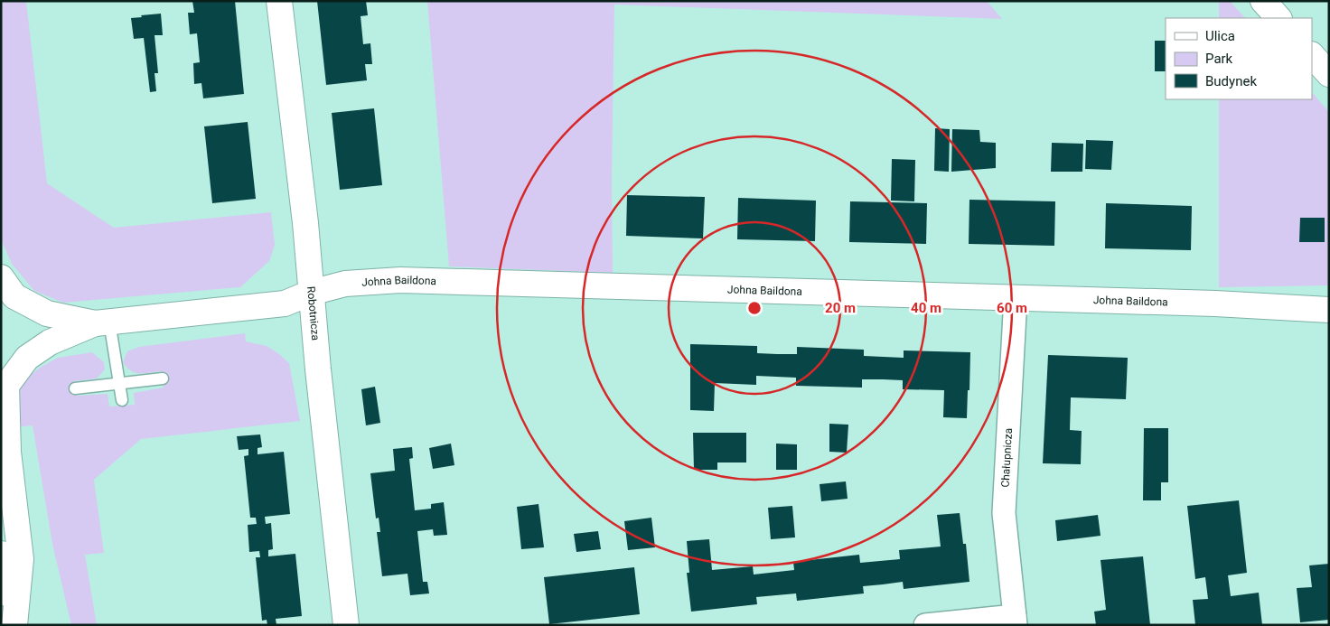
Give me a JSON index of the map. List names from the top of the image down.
{
  "streets": {
    "street": ["Johna Baildona", "Robotnicza", "Chałupnicza"]
  },
  "crossings": [
    ["Johna Baildona", "Robotnicza"],
    ["Johna Baildona", "Chałupnicza"]
  ],
  "legend": ["Ulica", "Park", "Budynek"],
  "rings": ["20 m", "40 m", "60 m"]
}
